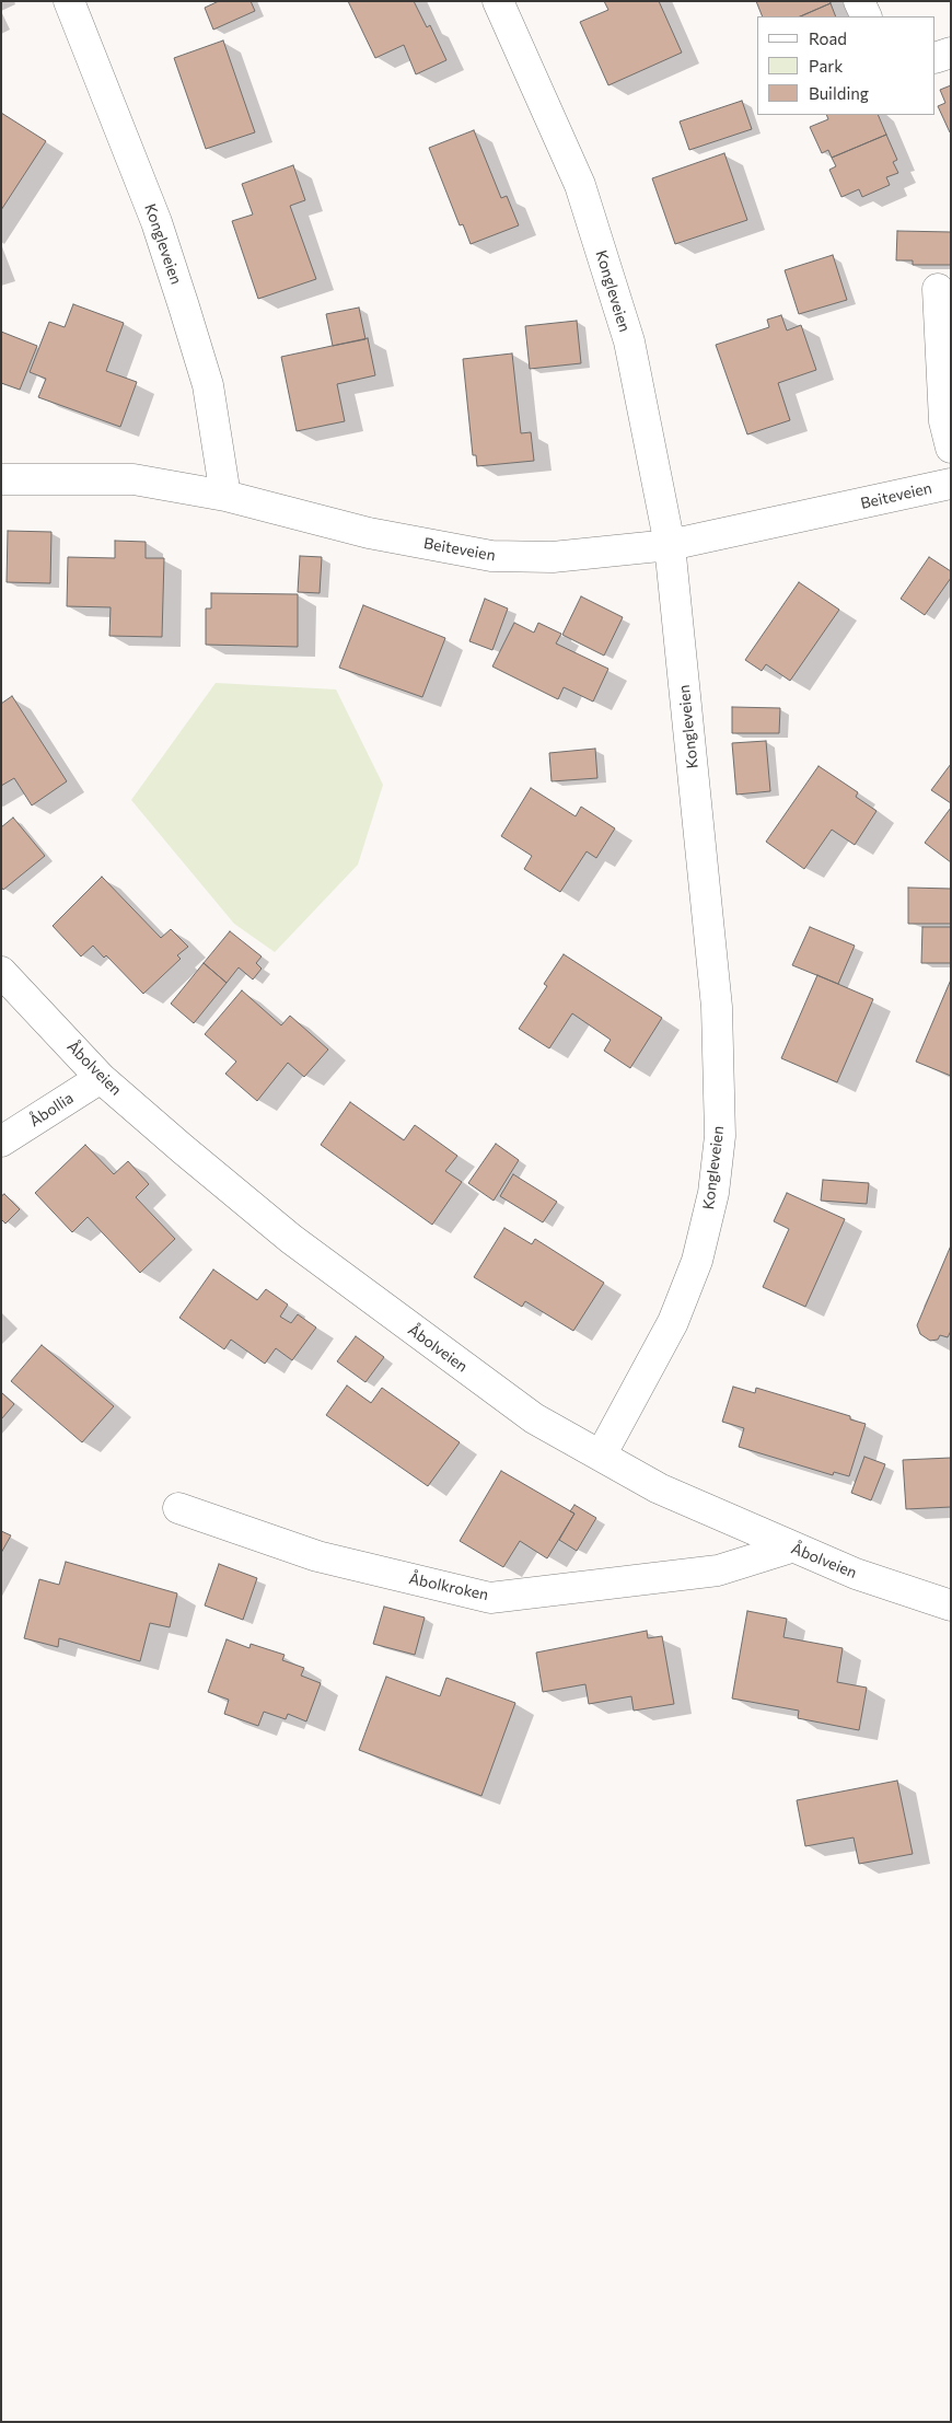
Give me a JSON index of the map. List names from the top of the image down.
{
  "streets": {
    "street": [
      "Kongleveien",
      "Beiteveien",
      "Åbolveien",
      "Åbollia",
      "Åbolkroken"
    ]
  },
  "crossings": [
    ["Kongleveien", "Beiteveien"],
    ["Kongleveien", "Åbolveien"],
    ["Åbolveien", "Åbollia"],
    ["Åbolveien", "Åbolkroken"]
  ],
  "legend": ["Road", "Park", "Building"]
}
